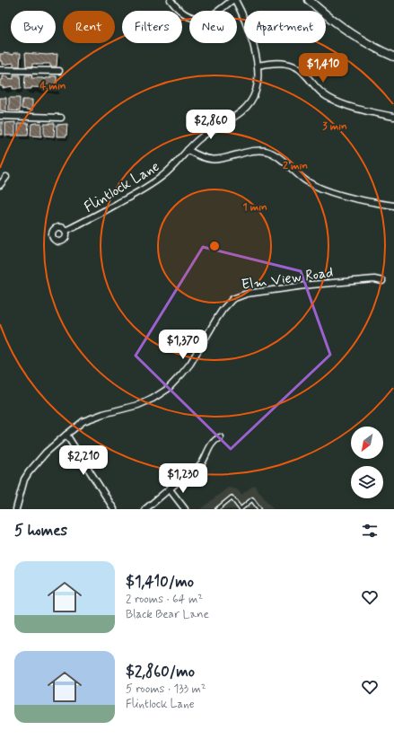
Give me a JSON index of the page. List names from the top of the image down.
{
  "streets": {
    "street": ["Flintlock Lane", "Elm View Road"]
  },
  "north": "bottom left",
  "page": {
    "chip": [
      "Buy",
      "Rent",
      "Filters",
      "New",
      "Apartment"
    ],
    "price": [
      "$1,410",
      "$2,860",
      "$1,370",
      "$2,210",
      "$1,230"
    ],
    "heading": "5 homes",
    "list": [
      {
        "name": "$1,410/mo",
        "note": "2 rooms · 64 m² · Black Bear Lane"
      },
      {
        "name": "$2,860/mo",
        "note": "5 rooms · 133 m² · Flintlock Lane"
      }
    ]
  },
  "rings": [
    "4 min",
    "3 min",
    "2 min",
    "1 min"
  ]
}
